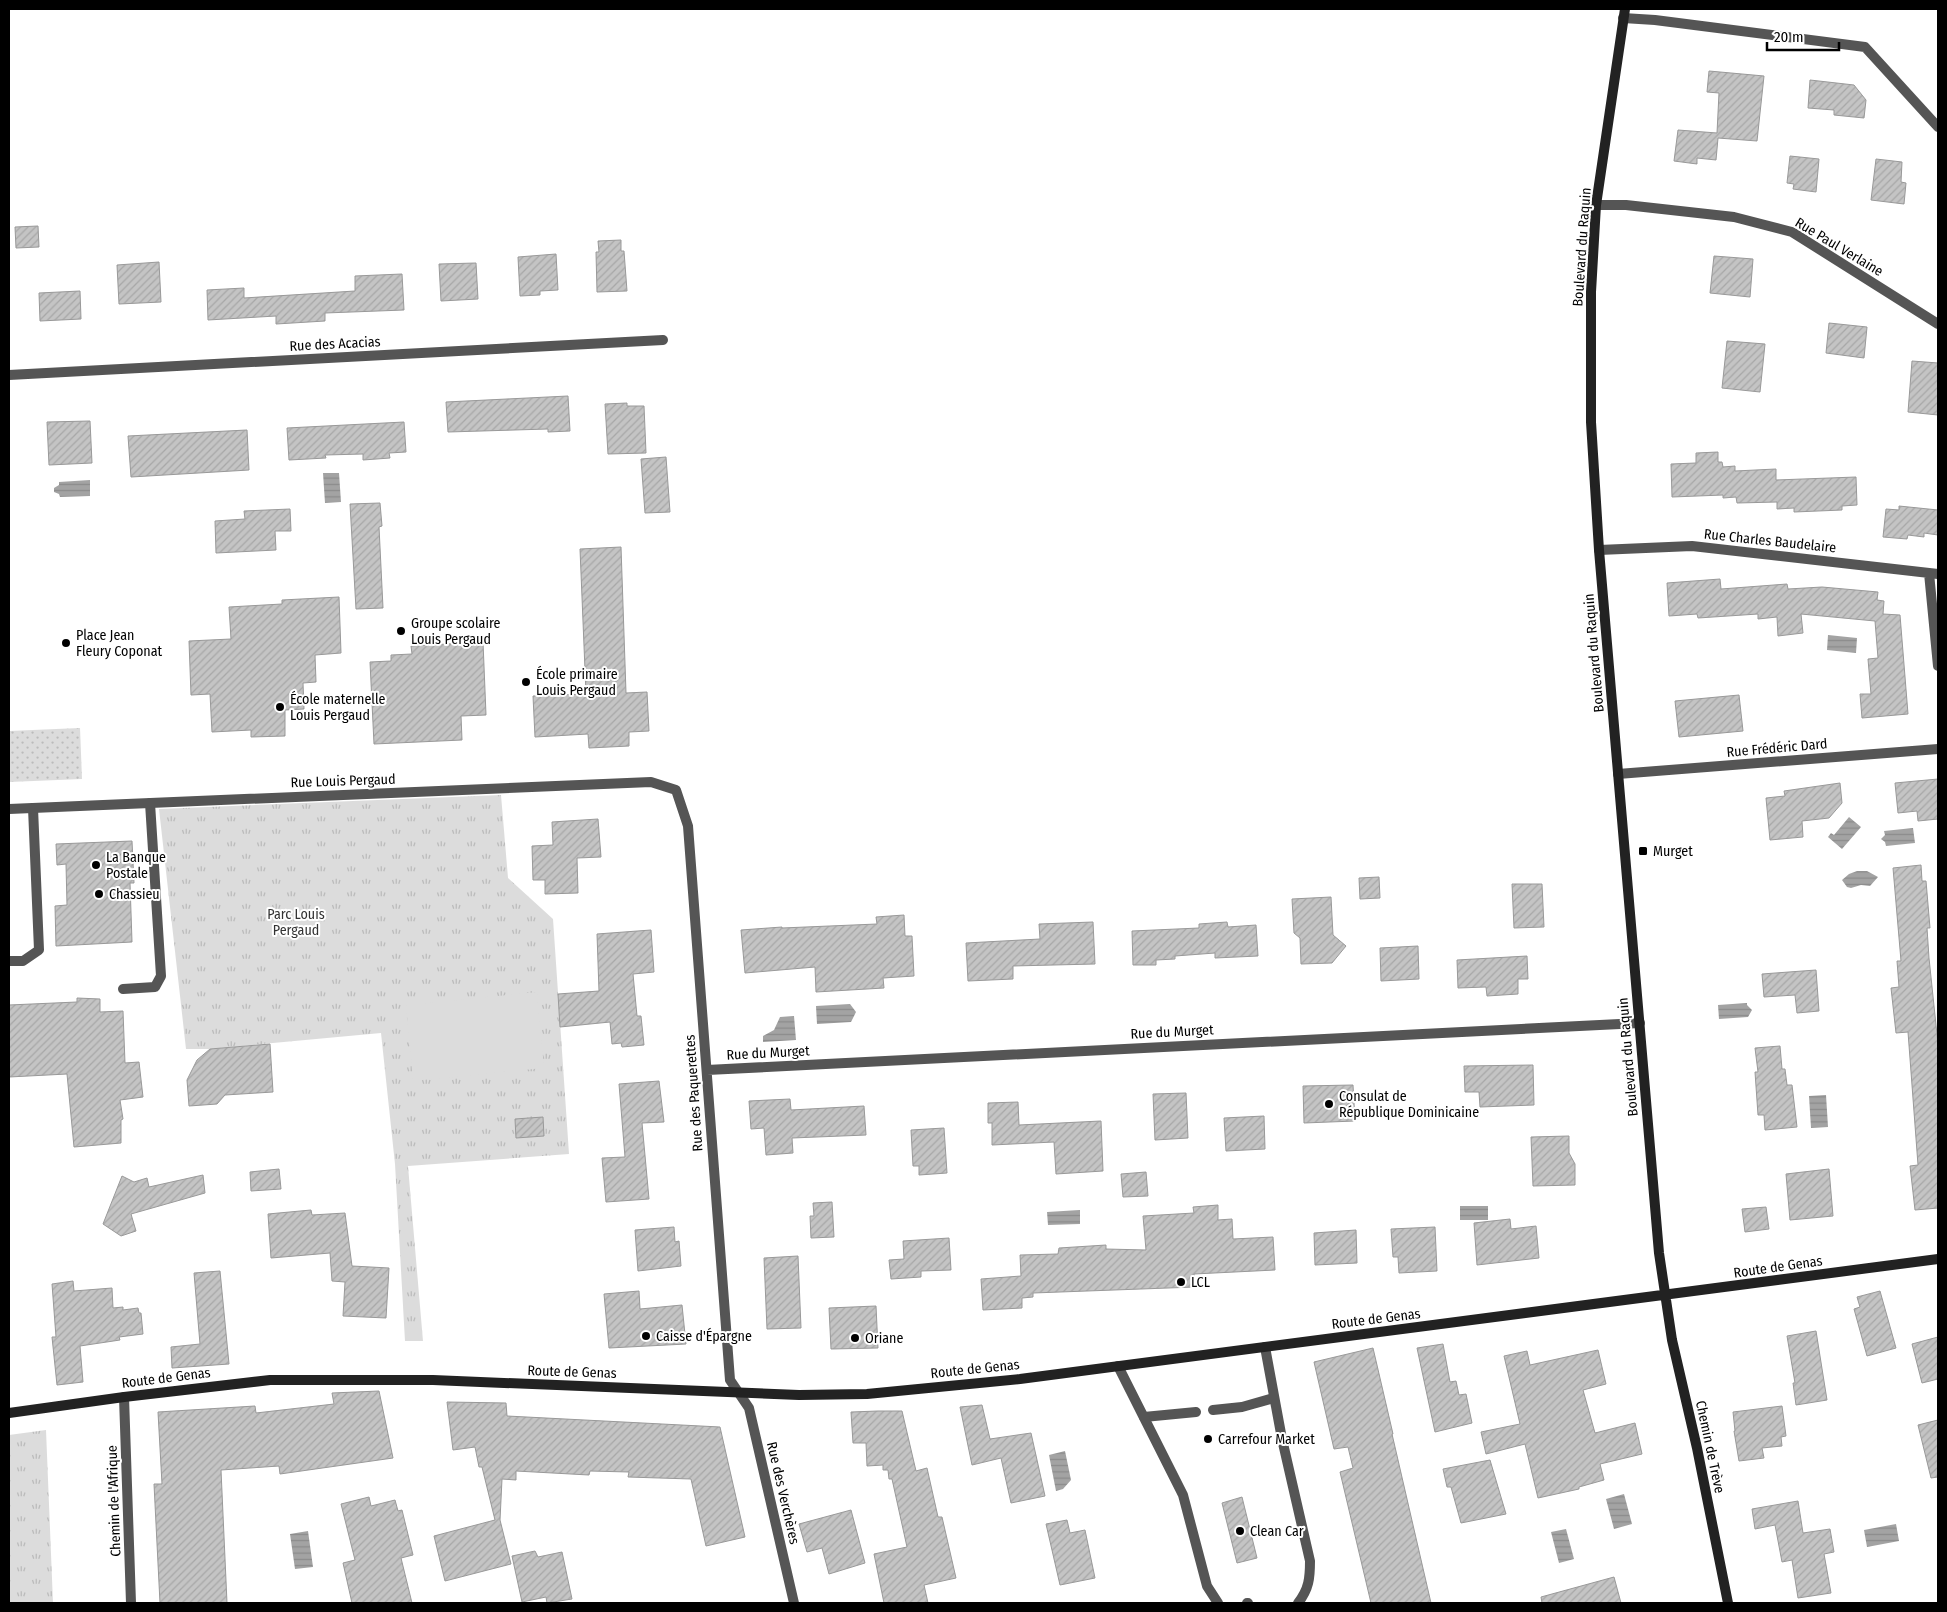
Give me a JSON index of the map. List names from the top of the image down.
{
  "streets": {
    "street": [
      "Boulevard du Raquin",
      "Rue Paul Verlaine",
      "Rue des Acacias",
      "Rue Charles Baudelaire",
      "Rue Frédéric Dard",
      "Rue Louis Pergaud",
      "Rue du Murget",
      "Rue des Paquerettes",
      "Route de Genas",
      "Chemin de Trève",
      "Rue des Verchères",
      "Chemin de l'Afrique"
    ]
  },
  "crossings": [
    ["Boulevard du Raquin", "Rue Paul Verlaine"],
    ["Boulevard du Raquin", "Rue Charles Baudelaire"],
    ["Boulevard du Raquin", "Rue Frédéric Dard"],
    ["Boulevard du Raquin", "Rue du Murget"],
    ["Boulevard du Raquin", "Route de Genas"],
    ["Boulevard du Raquin", "Chemin de Trève"],
    ["Rue Louis Pergaud", "Rue des Paquerettes"],
    ["Rue du Murget", "Rue des Paquerettes"],
    ["Rue des Paquerettes", "Route de Genas"],
    ["Rue des Paquerettes", "Rue des Verchères"],
    ["Route de Genas", "Chemin de Trève"],
    ["Route de Genas", "Rue des Verchères"],
    ["Route de Genas", "Chemin de l'Afrique"]
  ],
  "parks": ["Parc Louis Pergaud"],
  "places": {
    "other": [
      "Groupe scolaire Louis Pergaud",
      "Place Jean Fleury Coponat",
      "École primaire Louis Pergaud",
      "École maternelle Louis Pergaud",
      "La Banque Postale",
      "Chassieu",
      "Consulat de République Dominicaine",
      "LCL",
      "Caisse d'Épargne",
      "Oriane",
      "Carrefour Market",
      "Clean Car"
    ],
    "transit": ["Murget"]
  },
  "scale_bar": "20 m"
}
